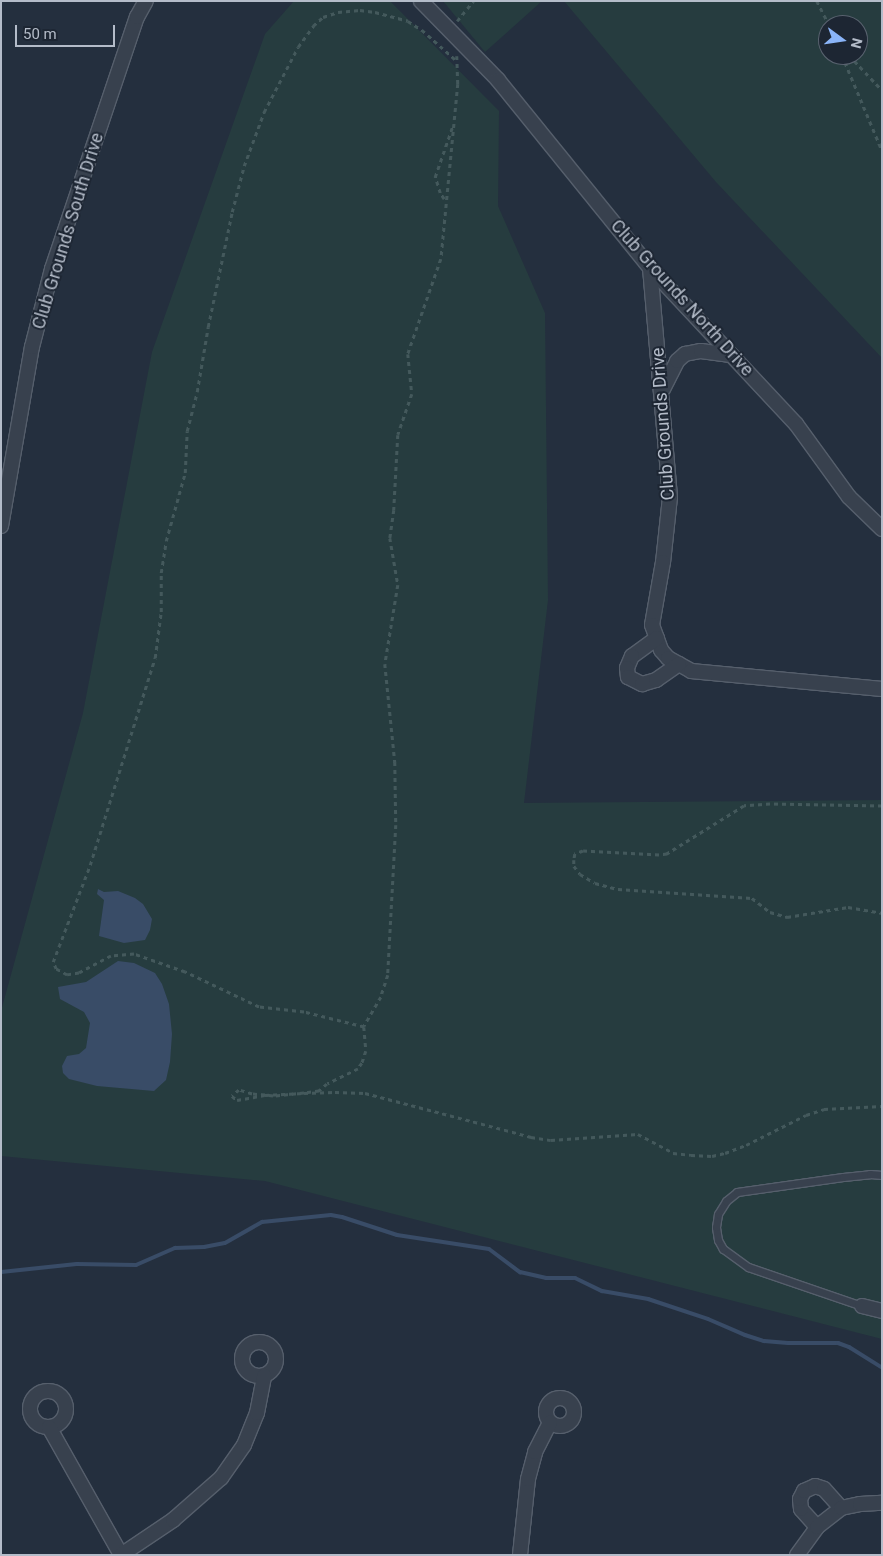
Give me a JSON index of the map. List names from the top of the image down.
{
  "streets": {
    "street": ["Club Grounds South Drive", "Club Grounds North Drive", "Club Grounds Drive"]
  },
  "crossings": [
    ["Club Grounds North Drive", "Club Grounds Drive"]
  ],
  "scale_bar": "50 m",
  "north": "right"
}
